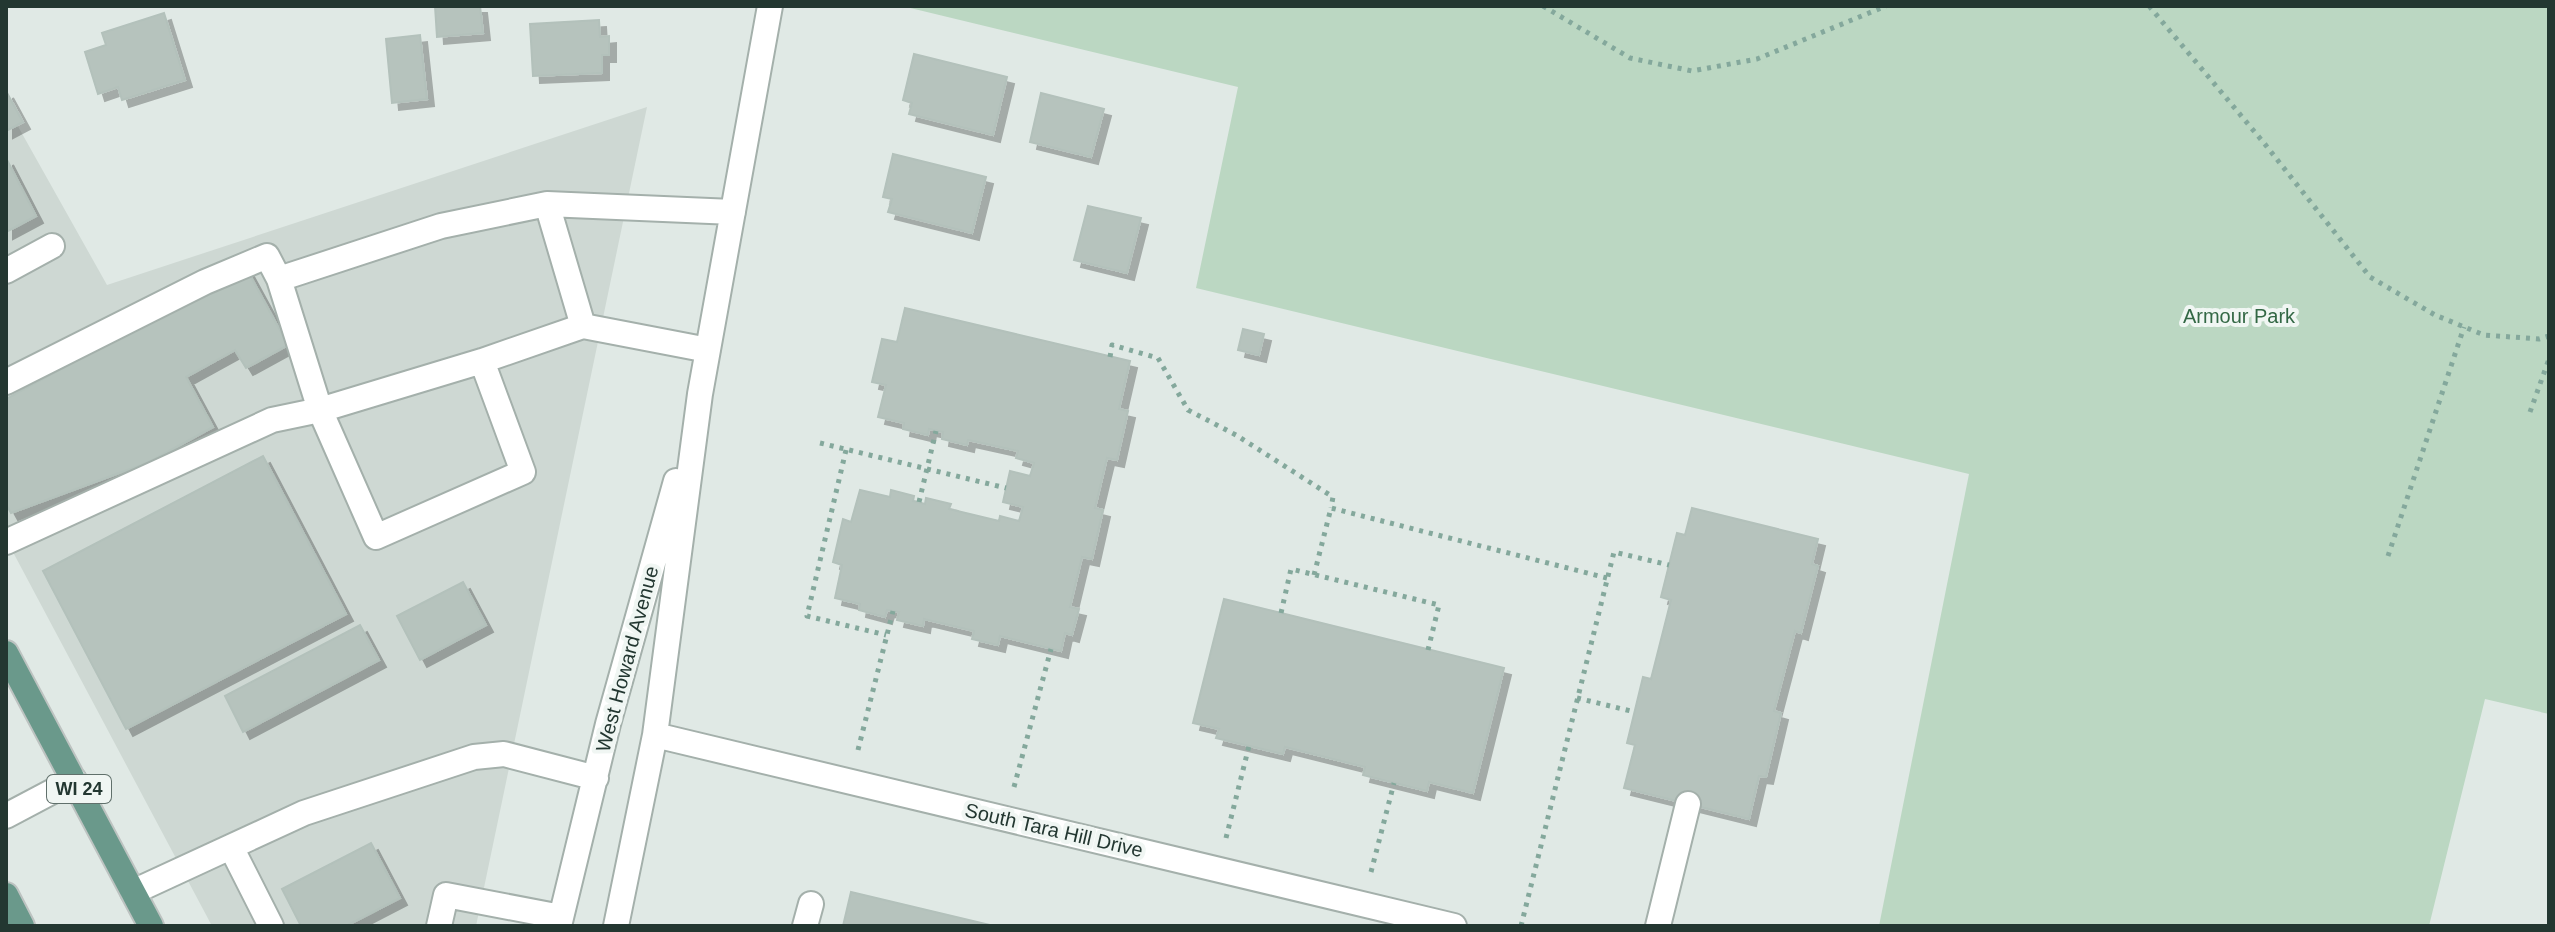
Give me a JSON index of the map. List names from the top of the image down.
{
  "streets": {
    "main road": ["WI 24"],
    "street": ["West Howard Avenue", "South Tara Hill Drive"]
  },
  "crossings": [
    ["West Howard Avenue", "South Tara Hill Drive"]
  ],
  "parks": ["Armour Park"]
}
